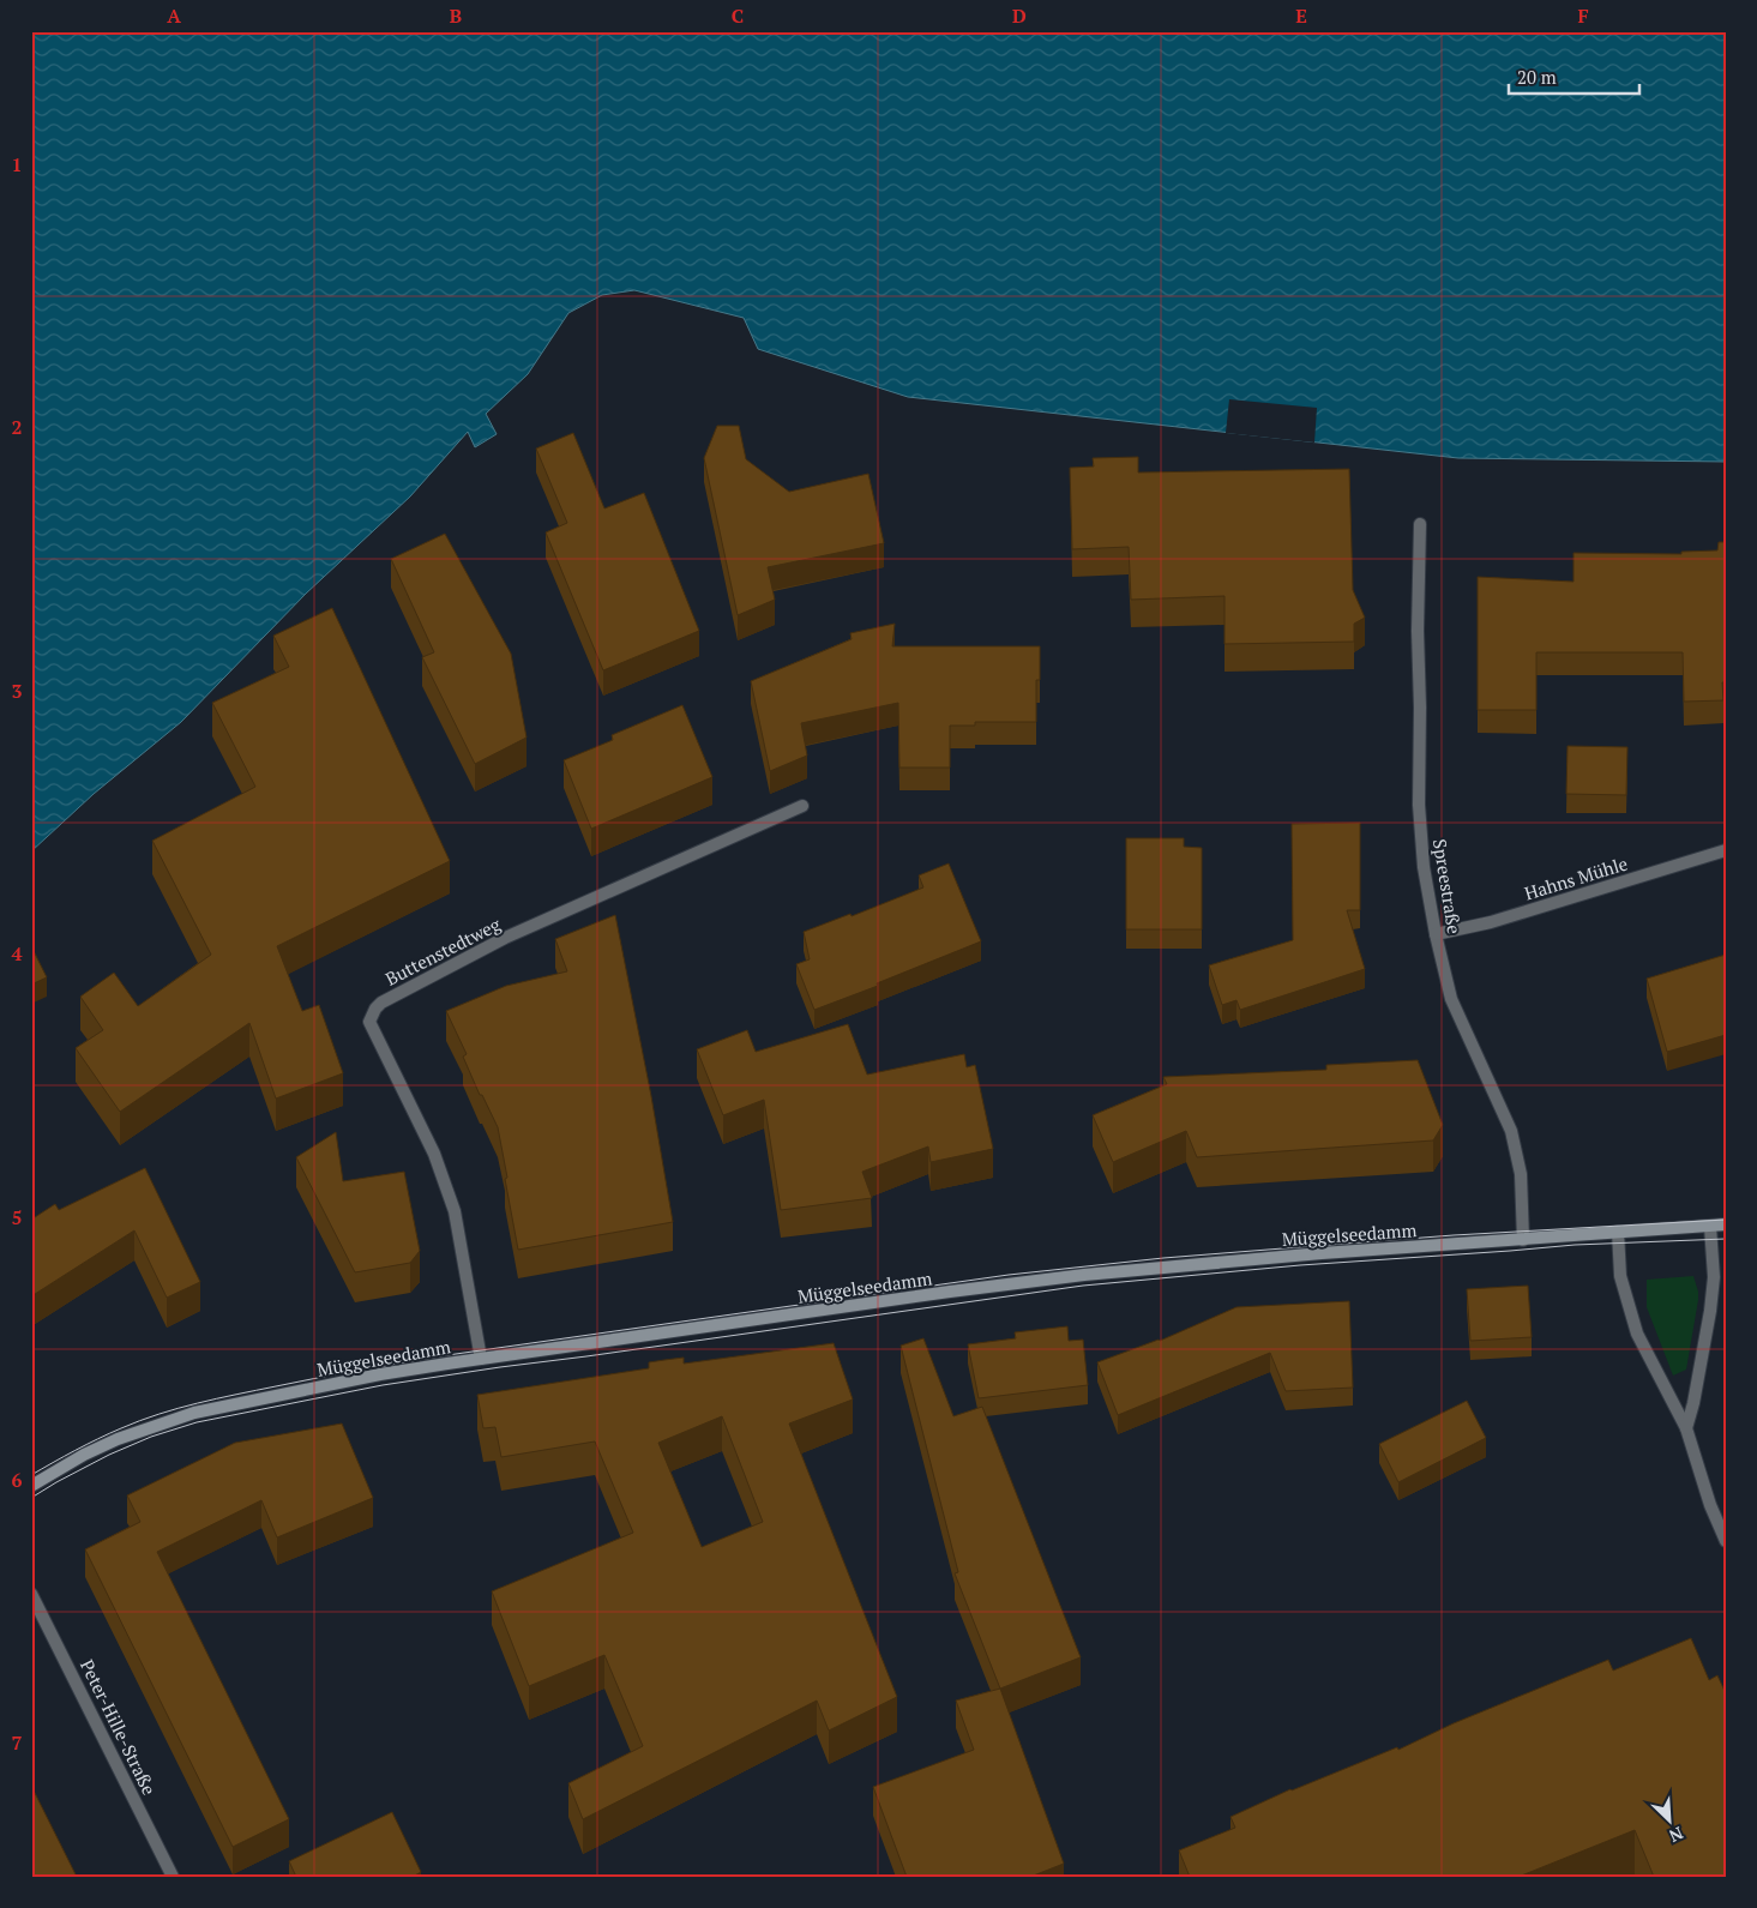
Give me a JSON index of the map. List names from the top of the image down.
{
  "streets": {
    "main road": ["Müggelseedamm"],
    "street": [
      "Hahns Mühle",
      "Spreestraße",
      "Buttenstedtweg",
      "Peter-Hille-Straße"
    ]
  },
  "crossings": [
    ["Hahns Mühle", "Spreestraße"],
    ["Spreestraße", "Müggelseedamm"],
    ["Buttenstedtweg", "Müggelseedamm"]
  ],
  "scale_bar": "20 m",
  "north": "bottom right",
  "grid": {
    "columns": [
      "A",
      "B",
      "C",
      "D",
      "E",
      "F"
    ],
    "rows": [
      "1",
      "2",
      "3",
      "4",
      "5",
      "6",
      "7"
    ]
  }
}
